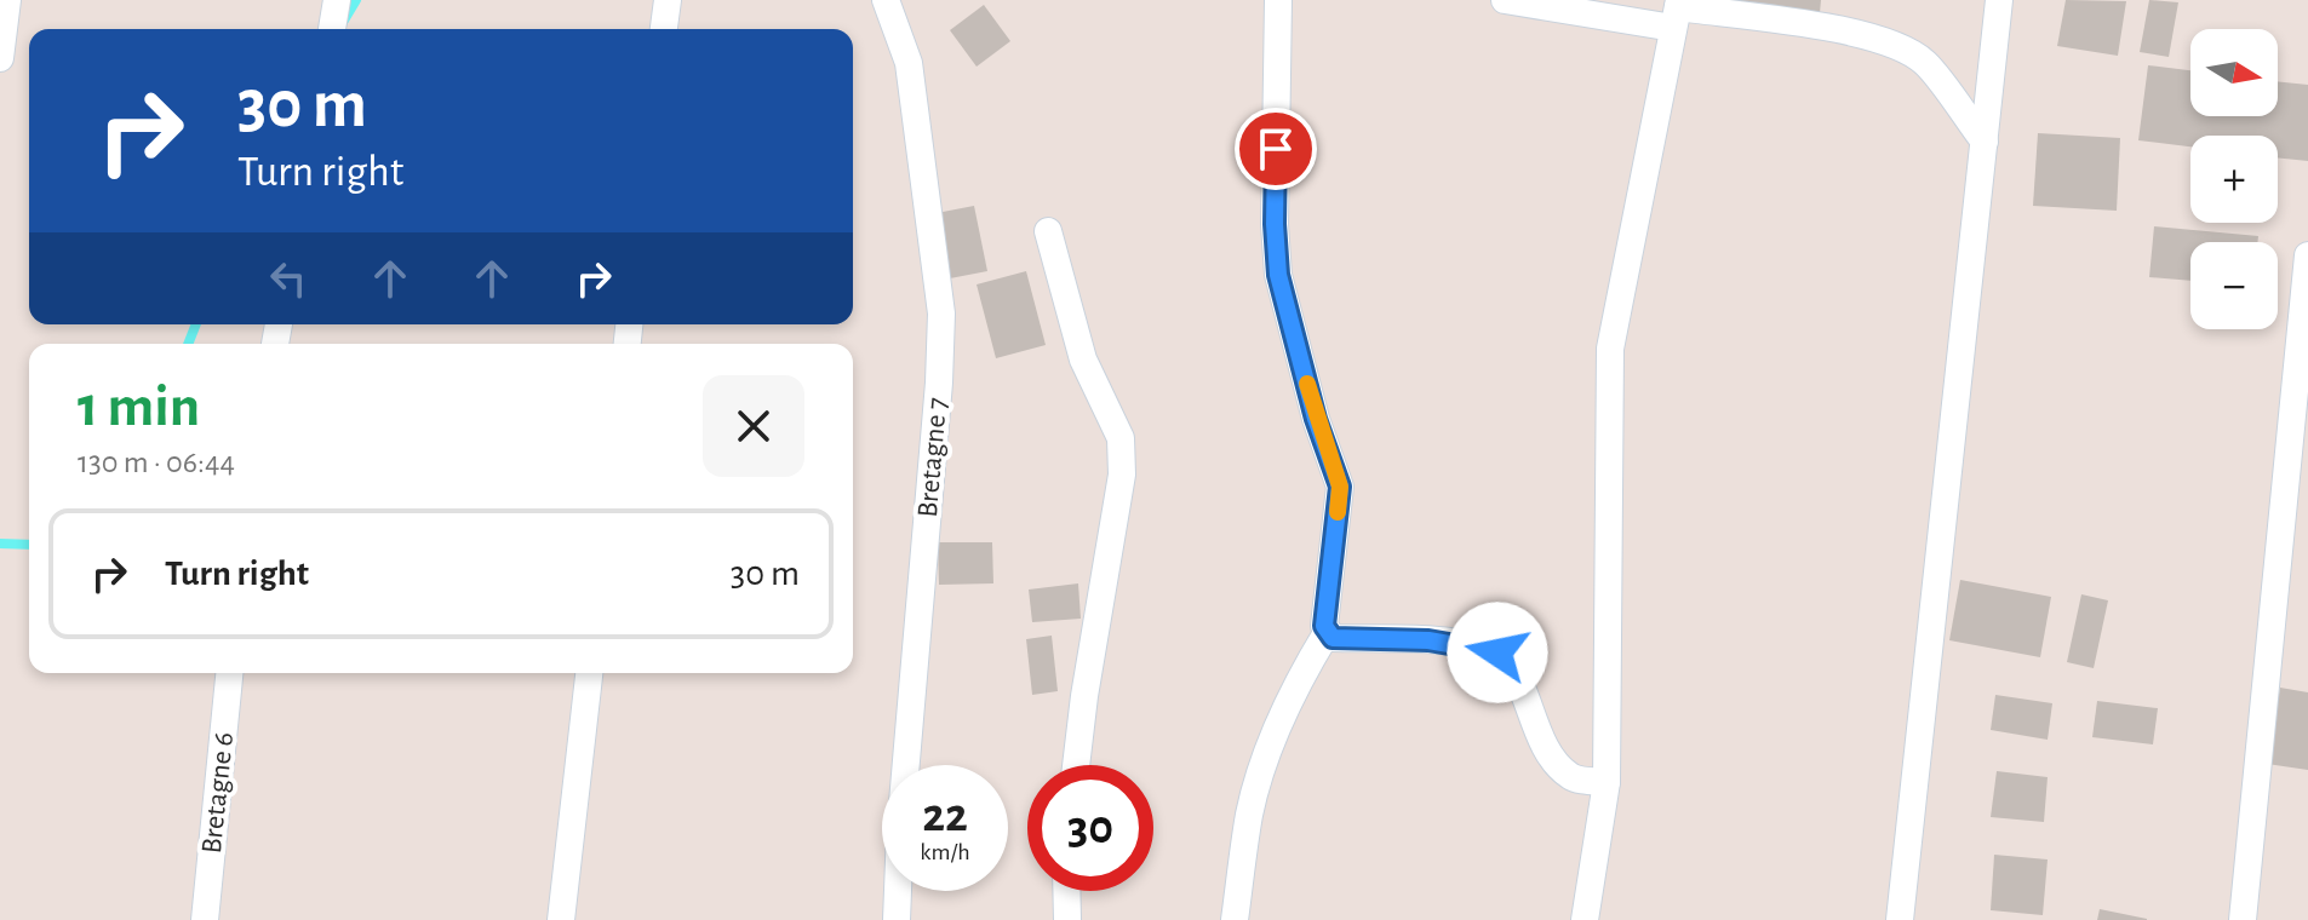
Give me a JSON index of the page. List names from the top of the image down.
{
  "streets": {
    "street": ["Bretagne 7", "Bretagne 6"]
  },
  "north": "right",
  "page": {
    "map_buttons": ["+", "−"],
    "turn": ["30 m", "Turn right"],
    "heading": ["1 min", "130 m · 06:44"],
    "list": [
      {
        "name": "Turn right",
        "value": "30 m"
      }
    ],
    "speed": "22 km/h",
    "limit": "30"
  }
}
